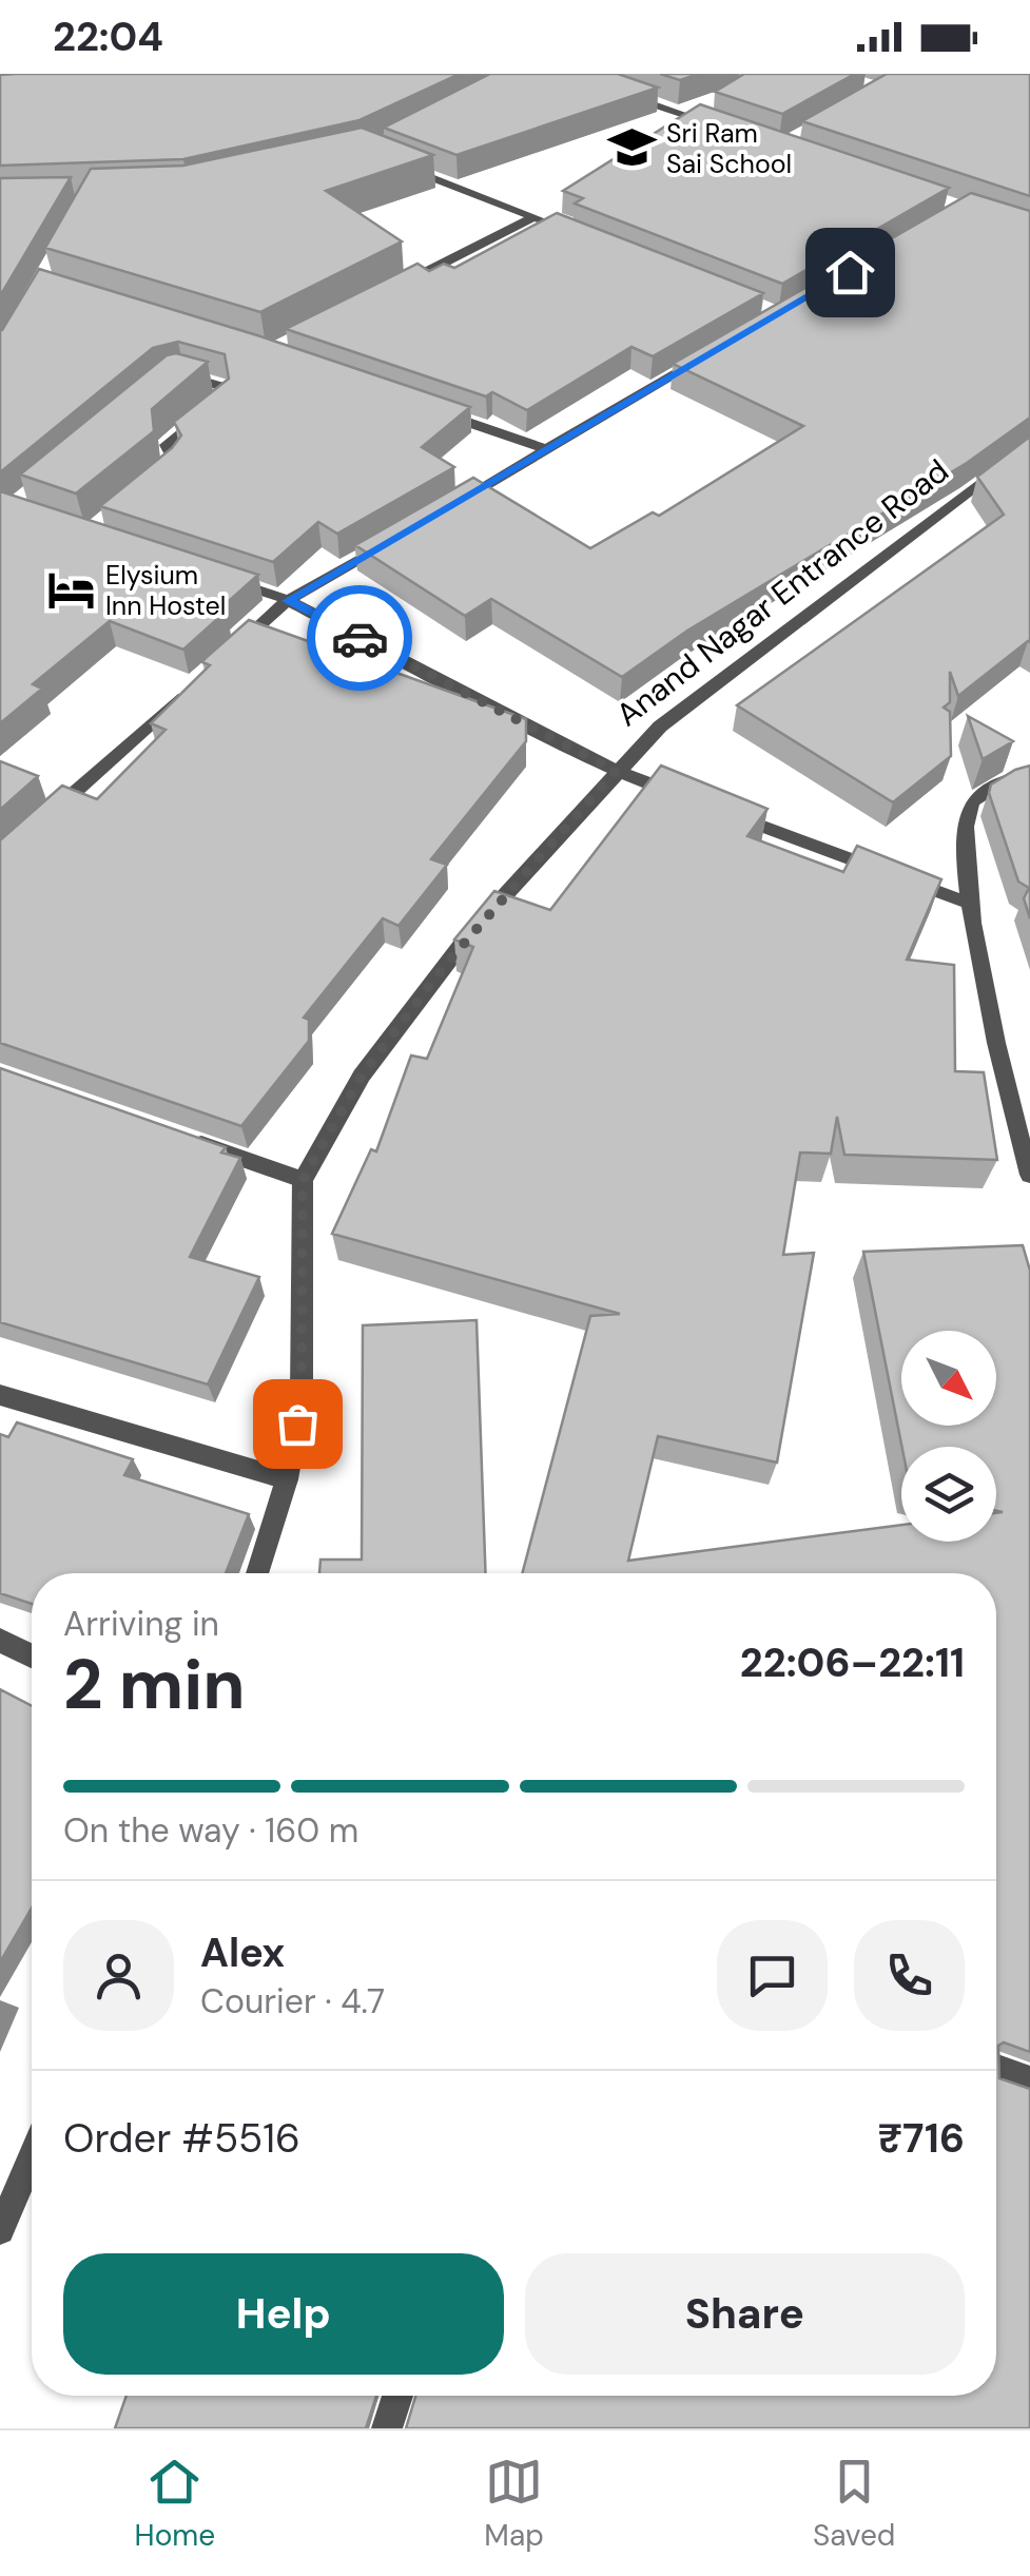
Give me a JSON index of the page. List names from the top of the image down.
{
  "streets": {
    "street": ["Anand Nagar Entrance Road"]
  },
  "places": {
    "school or university": ["Sri Ram Sai School"],
    "hotel": ["Elysium Inn Hostel"]
  },
  "north": "bottom right",
  "page": {
    "status": "22:04",
    "heading": ["2 min", "Arriving in", "22:06–22:11"],
    "panel": [
      "Alex",
      "Courier · 4.7",
      "Order #5516",
      "₹716"
    ],
    "bar": "On the way · 160 m",
    "buttons": ["Help", "Share"],
    "tabs": ["Home", "Map", "Saved"]
  }
}
